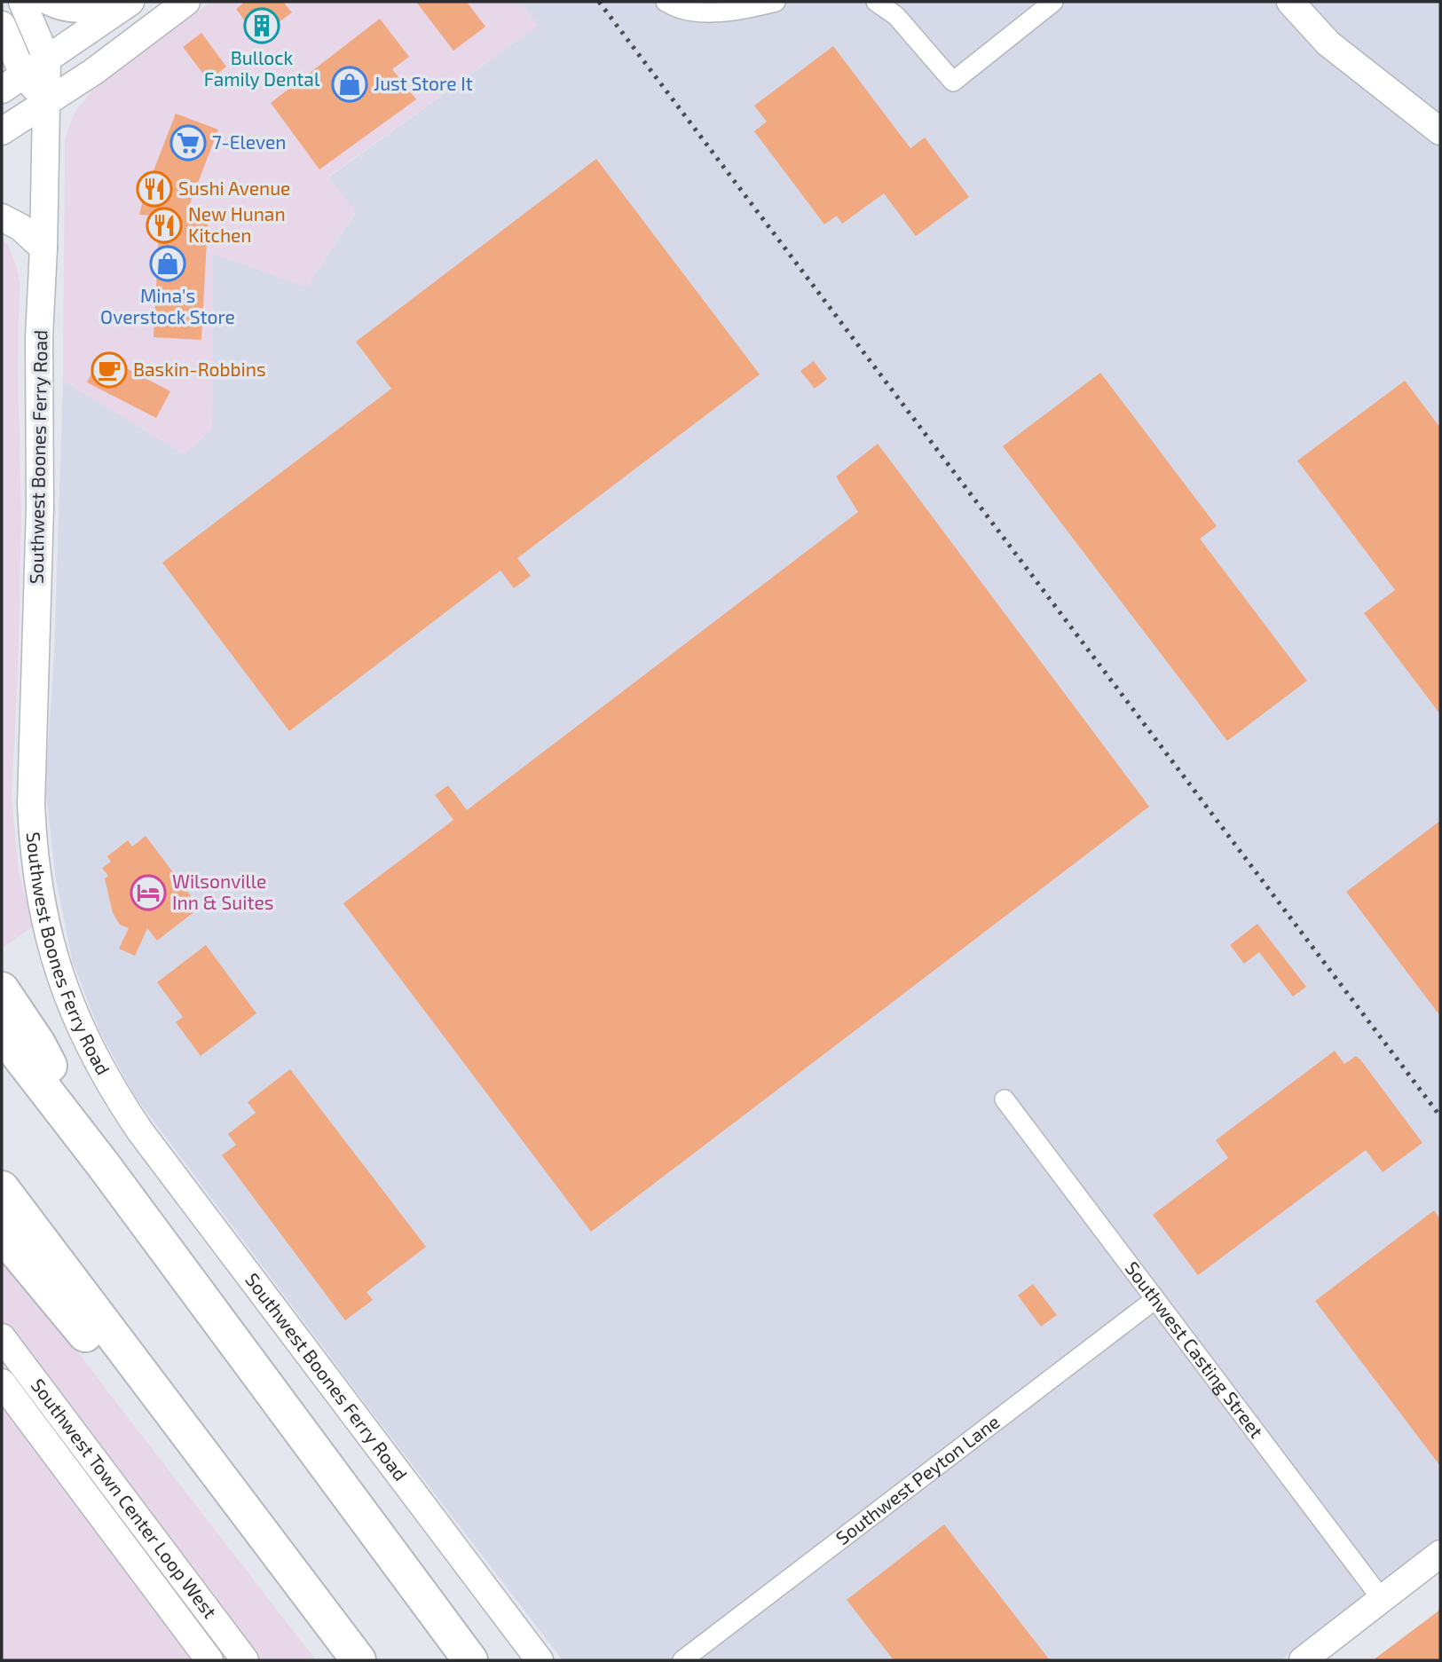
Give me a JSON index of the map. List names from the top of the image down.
{
  "streets": {
    "street": [
      "Southwest Boones Ferry Road",
      "Southwest Casting Street",
      "Southwest Peyton Lane",
      "Southwest Town Center Loop West"
    ]
  },
  "crossings": [
    ["Southwest Casting Street", "Southwest Peyton Lane"]
  ],
  "places": {
    "building": ["Bullock Family Dental"],
    "shop": ["Just Store It", "Mina's Overstock Store"],
    "supermarket": ["7-Eleven"],
    "restaurant": ["Sushi Avenue", "New Hunan Kitchen"],
    "cafe": ["Baskin-Robbins"],
    "hotel": ["Wilsonville Inn & Suites"]
  }
}
